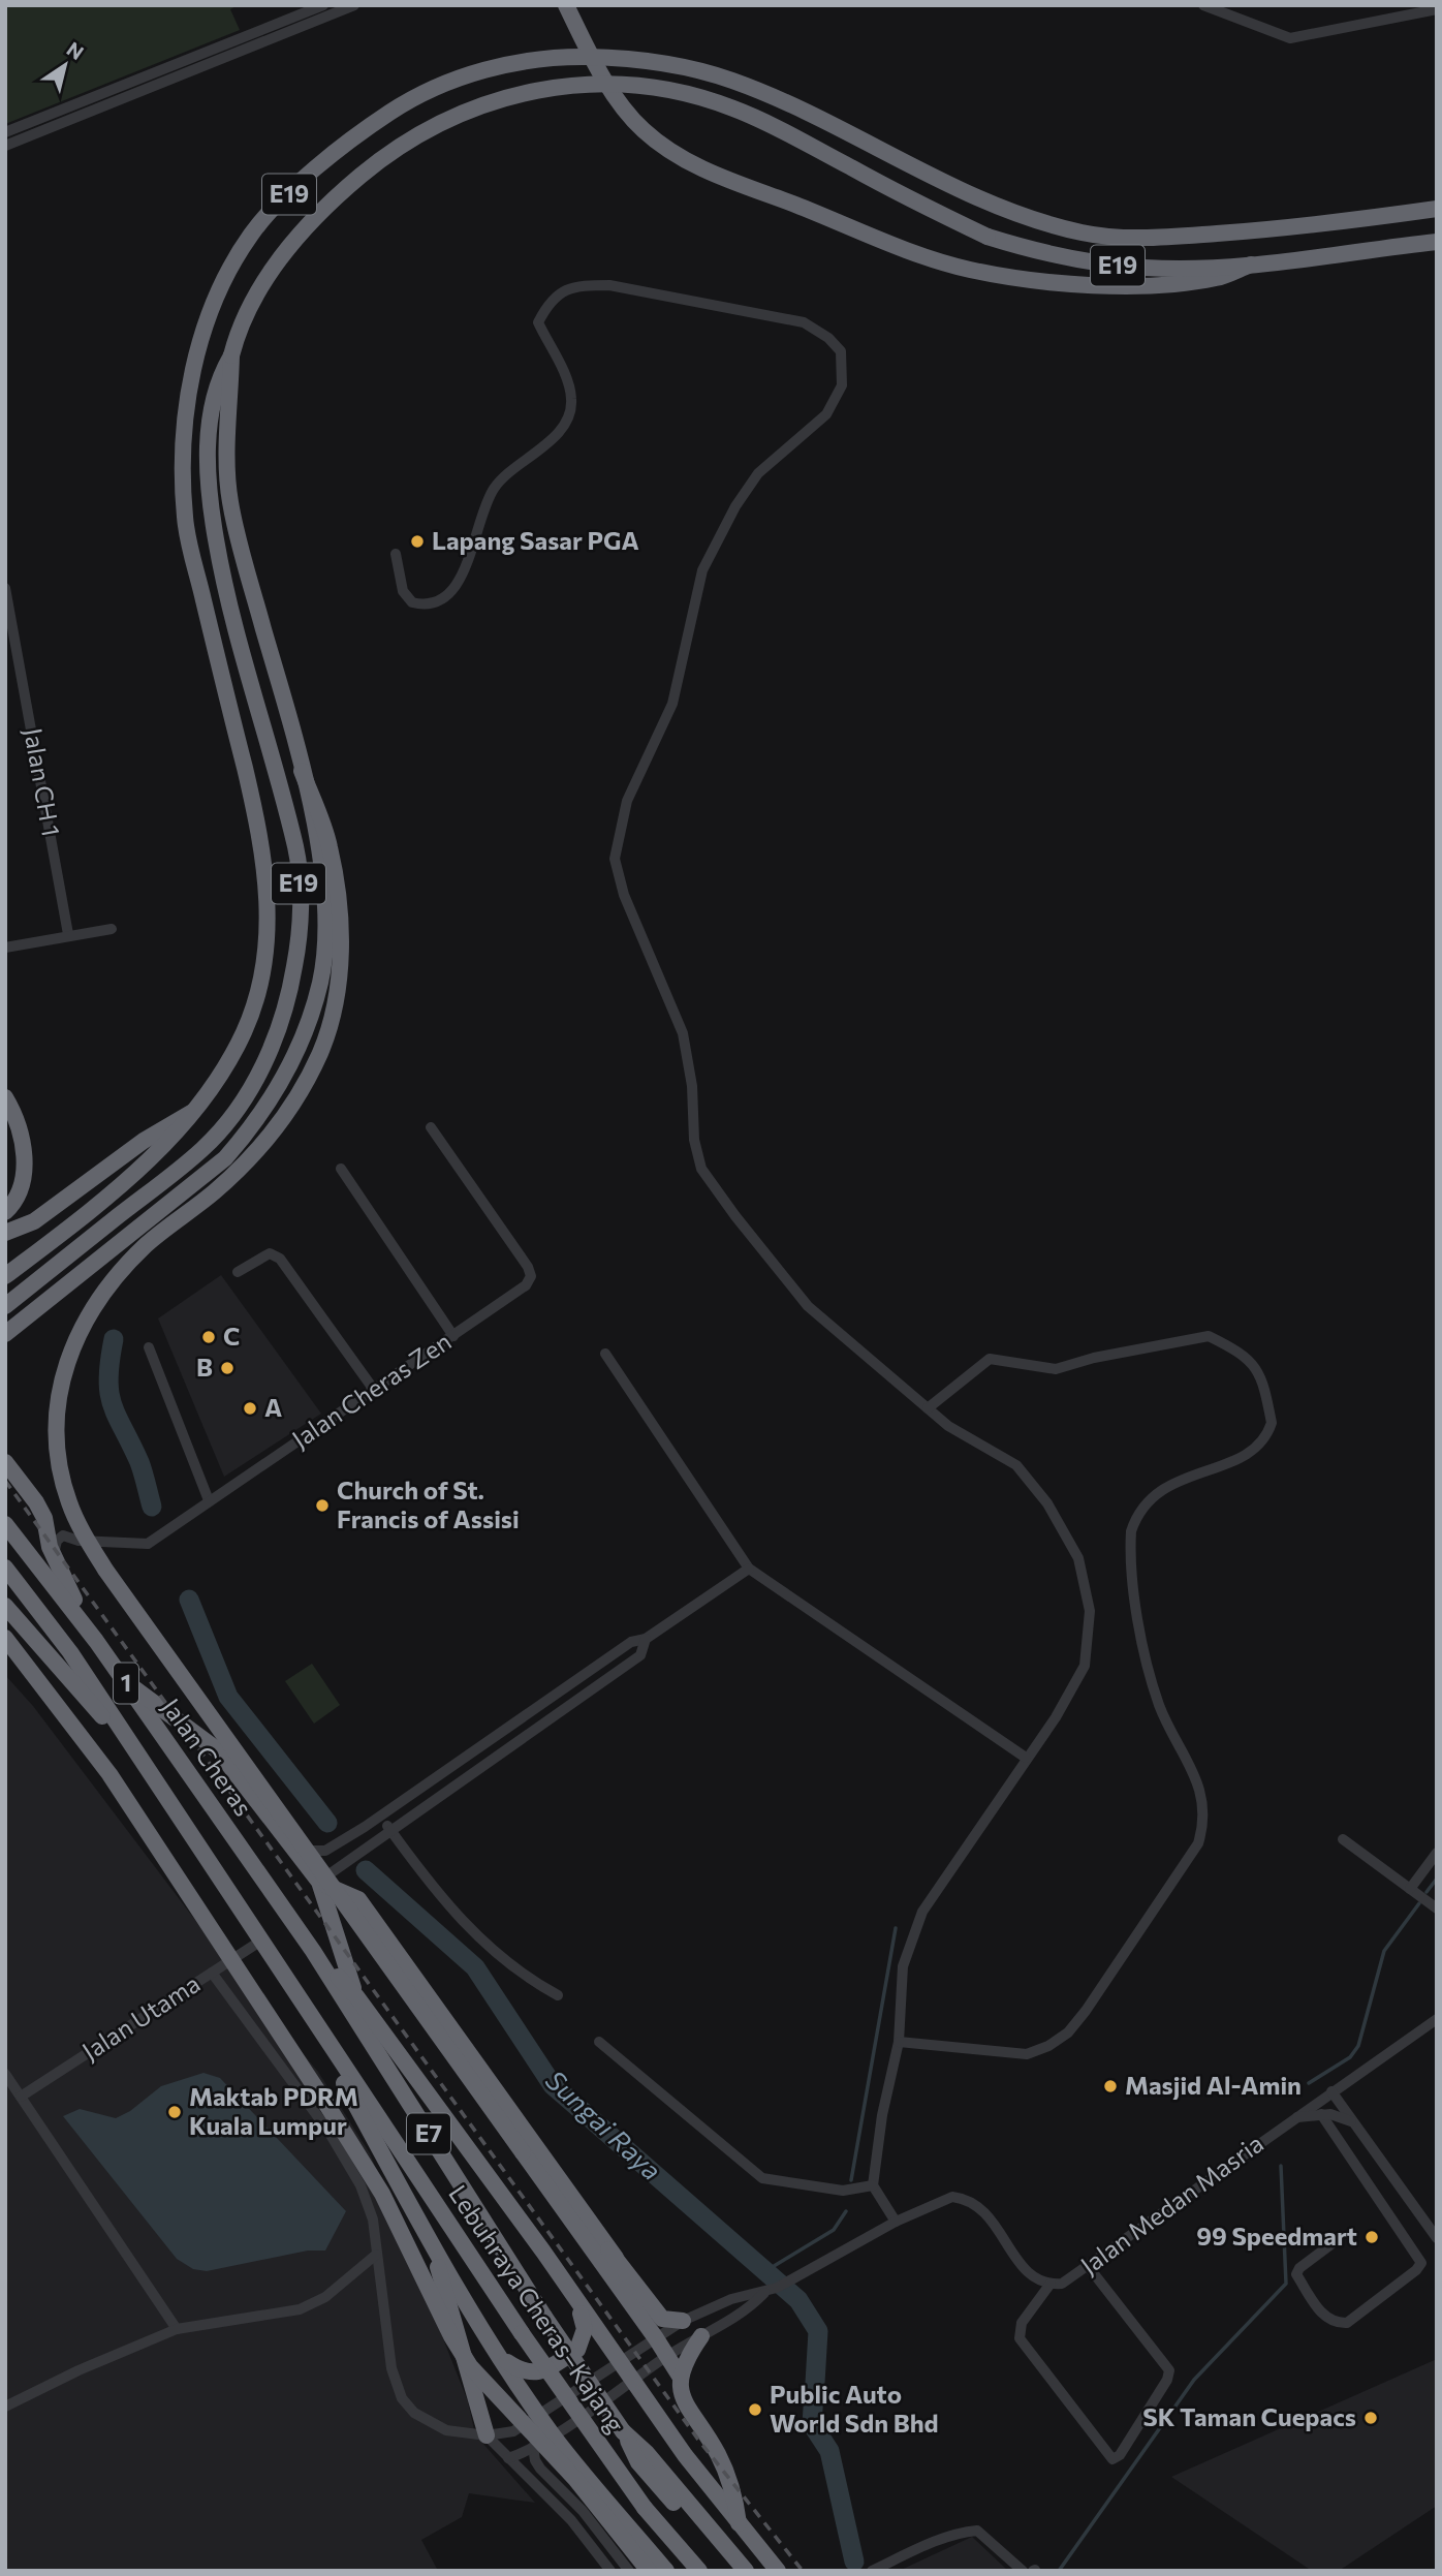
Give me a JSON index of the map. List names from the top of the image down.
{
  "streets": {
    "highway": [
      "E19",
      "1",
      "Jalan Cheras",
      "E7",
      "Lebuhraya Cheras–Kajang"
    ],
    "street": [
      "Jalan CH 1",
      "Jalan Cheras Zen",
      "Jalan Utama",
      "Jalan Medan Masria"
    ]
  },
  "crossings": [
    ["1", "Jalan Utama"],
    ["1", "Lebuhraya Cheras–Kajang"],
    ["Jalan Cheras", "Lebuhraya Cheras–Kajang"],
    ["E7", "Lebuhraya Cheras–Kajang"]
  ],
  "water": ["Sungai Raya"],
  "places": [
    "Lapang Sasar PGA",
    "C",
    "B",
    "A",
    "Church of St. Francis of Assisi",
    "Masjid Al-Amin",
    "Maktab PDRM Kuala Lumpur",
    "99 Speedmart",
    "Public Auto World Sdn Bhd",
    "SK Taman Cuepacs"
  ],
  "north": "top right"
}
